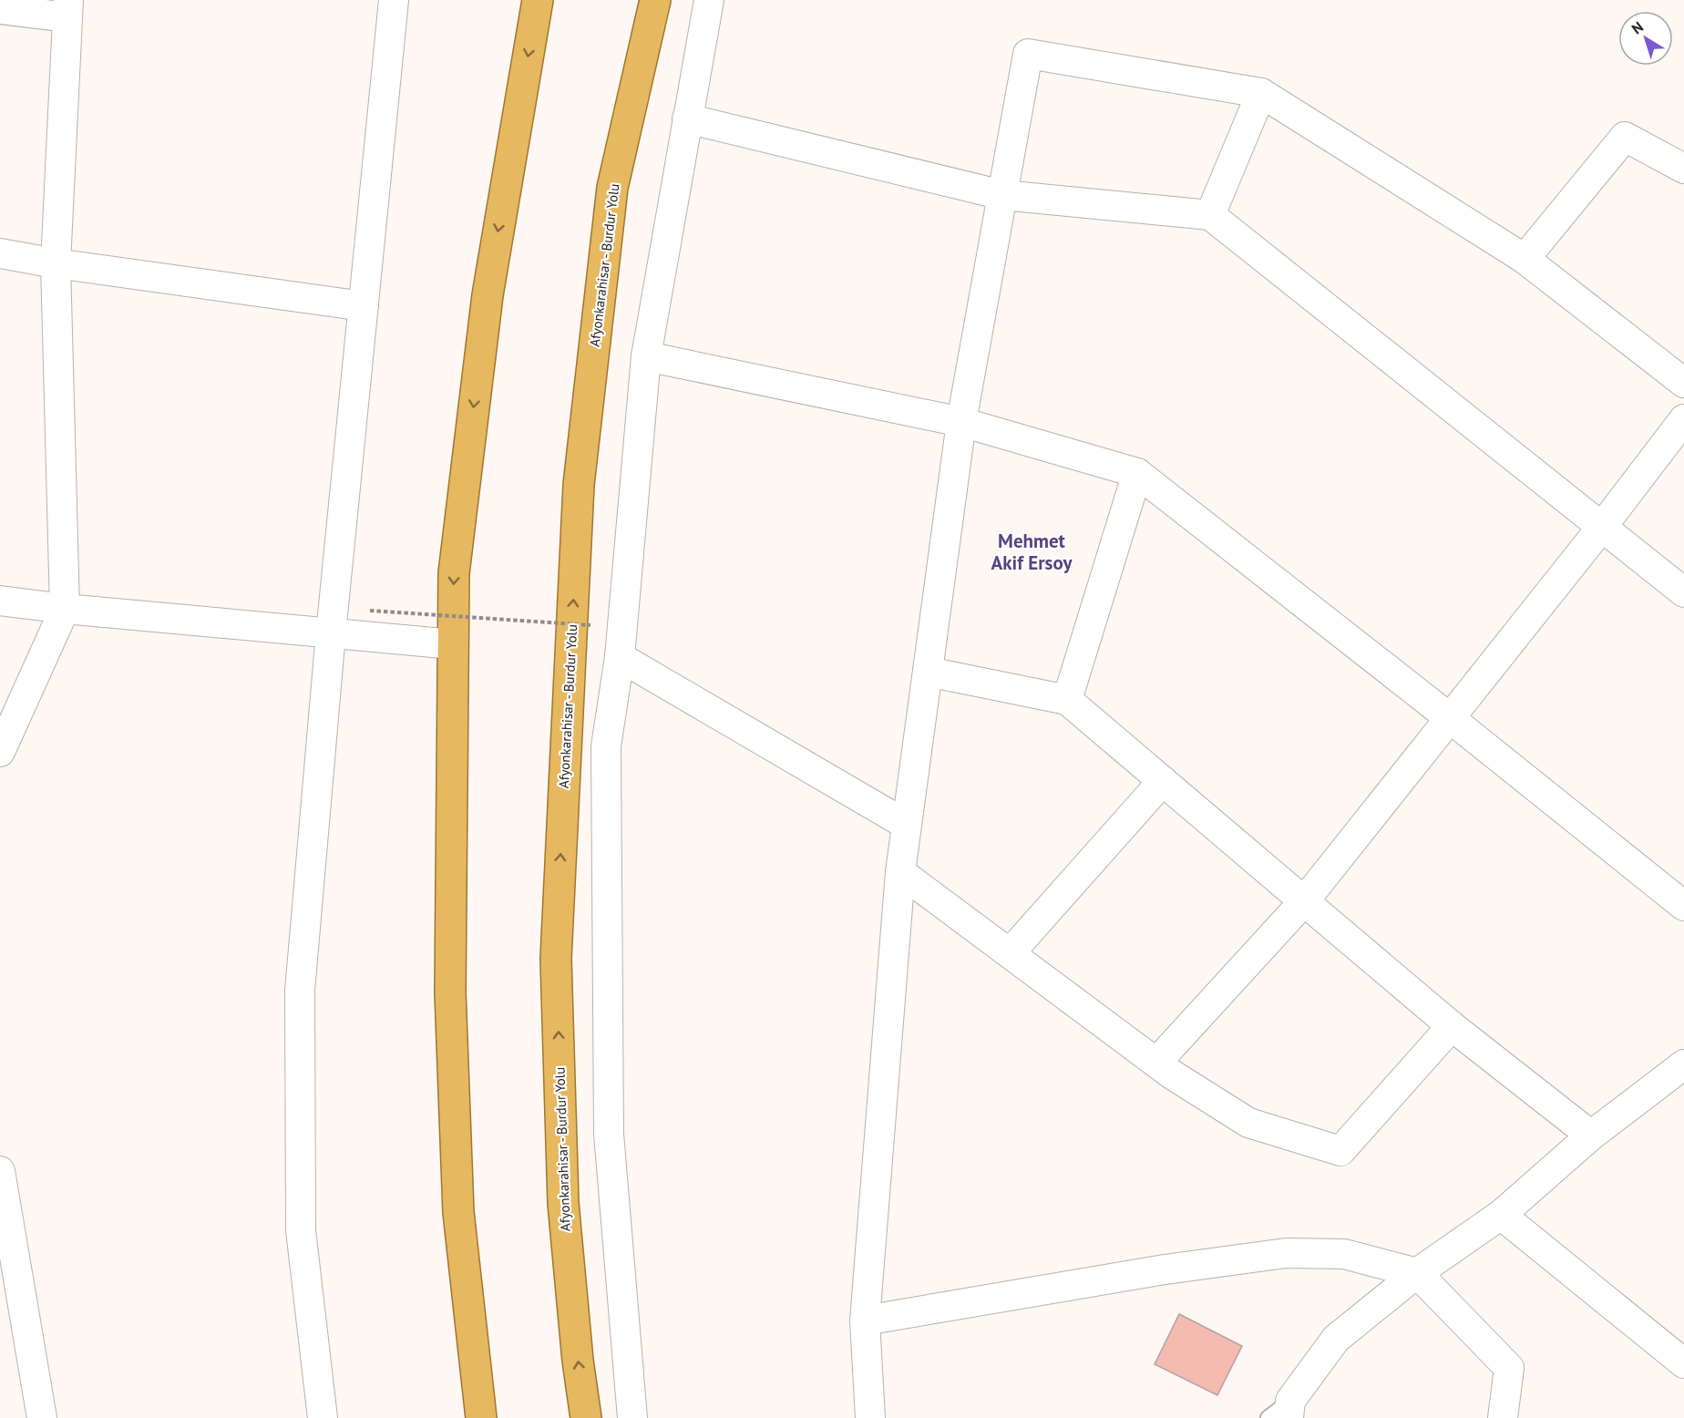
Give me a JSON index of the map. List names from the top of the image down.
{
  "streets": {
    "highway": ["Afyonkarahisar - Burdur Yolu"]
  },
  "districts": ["Mehmet Akif Ersoy"],
  "north": "top left"
}
